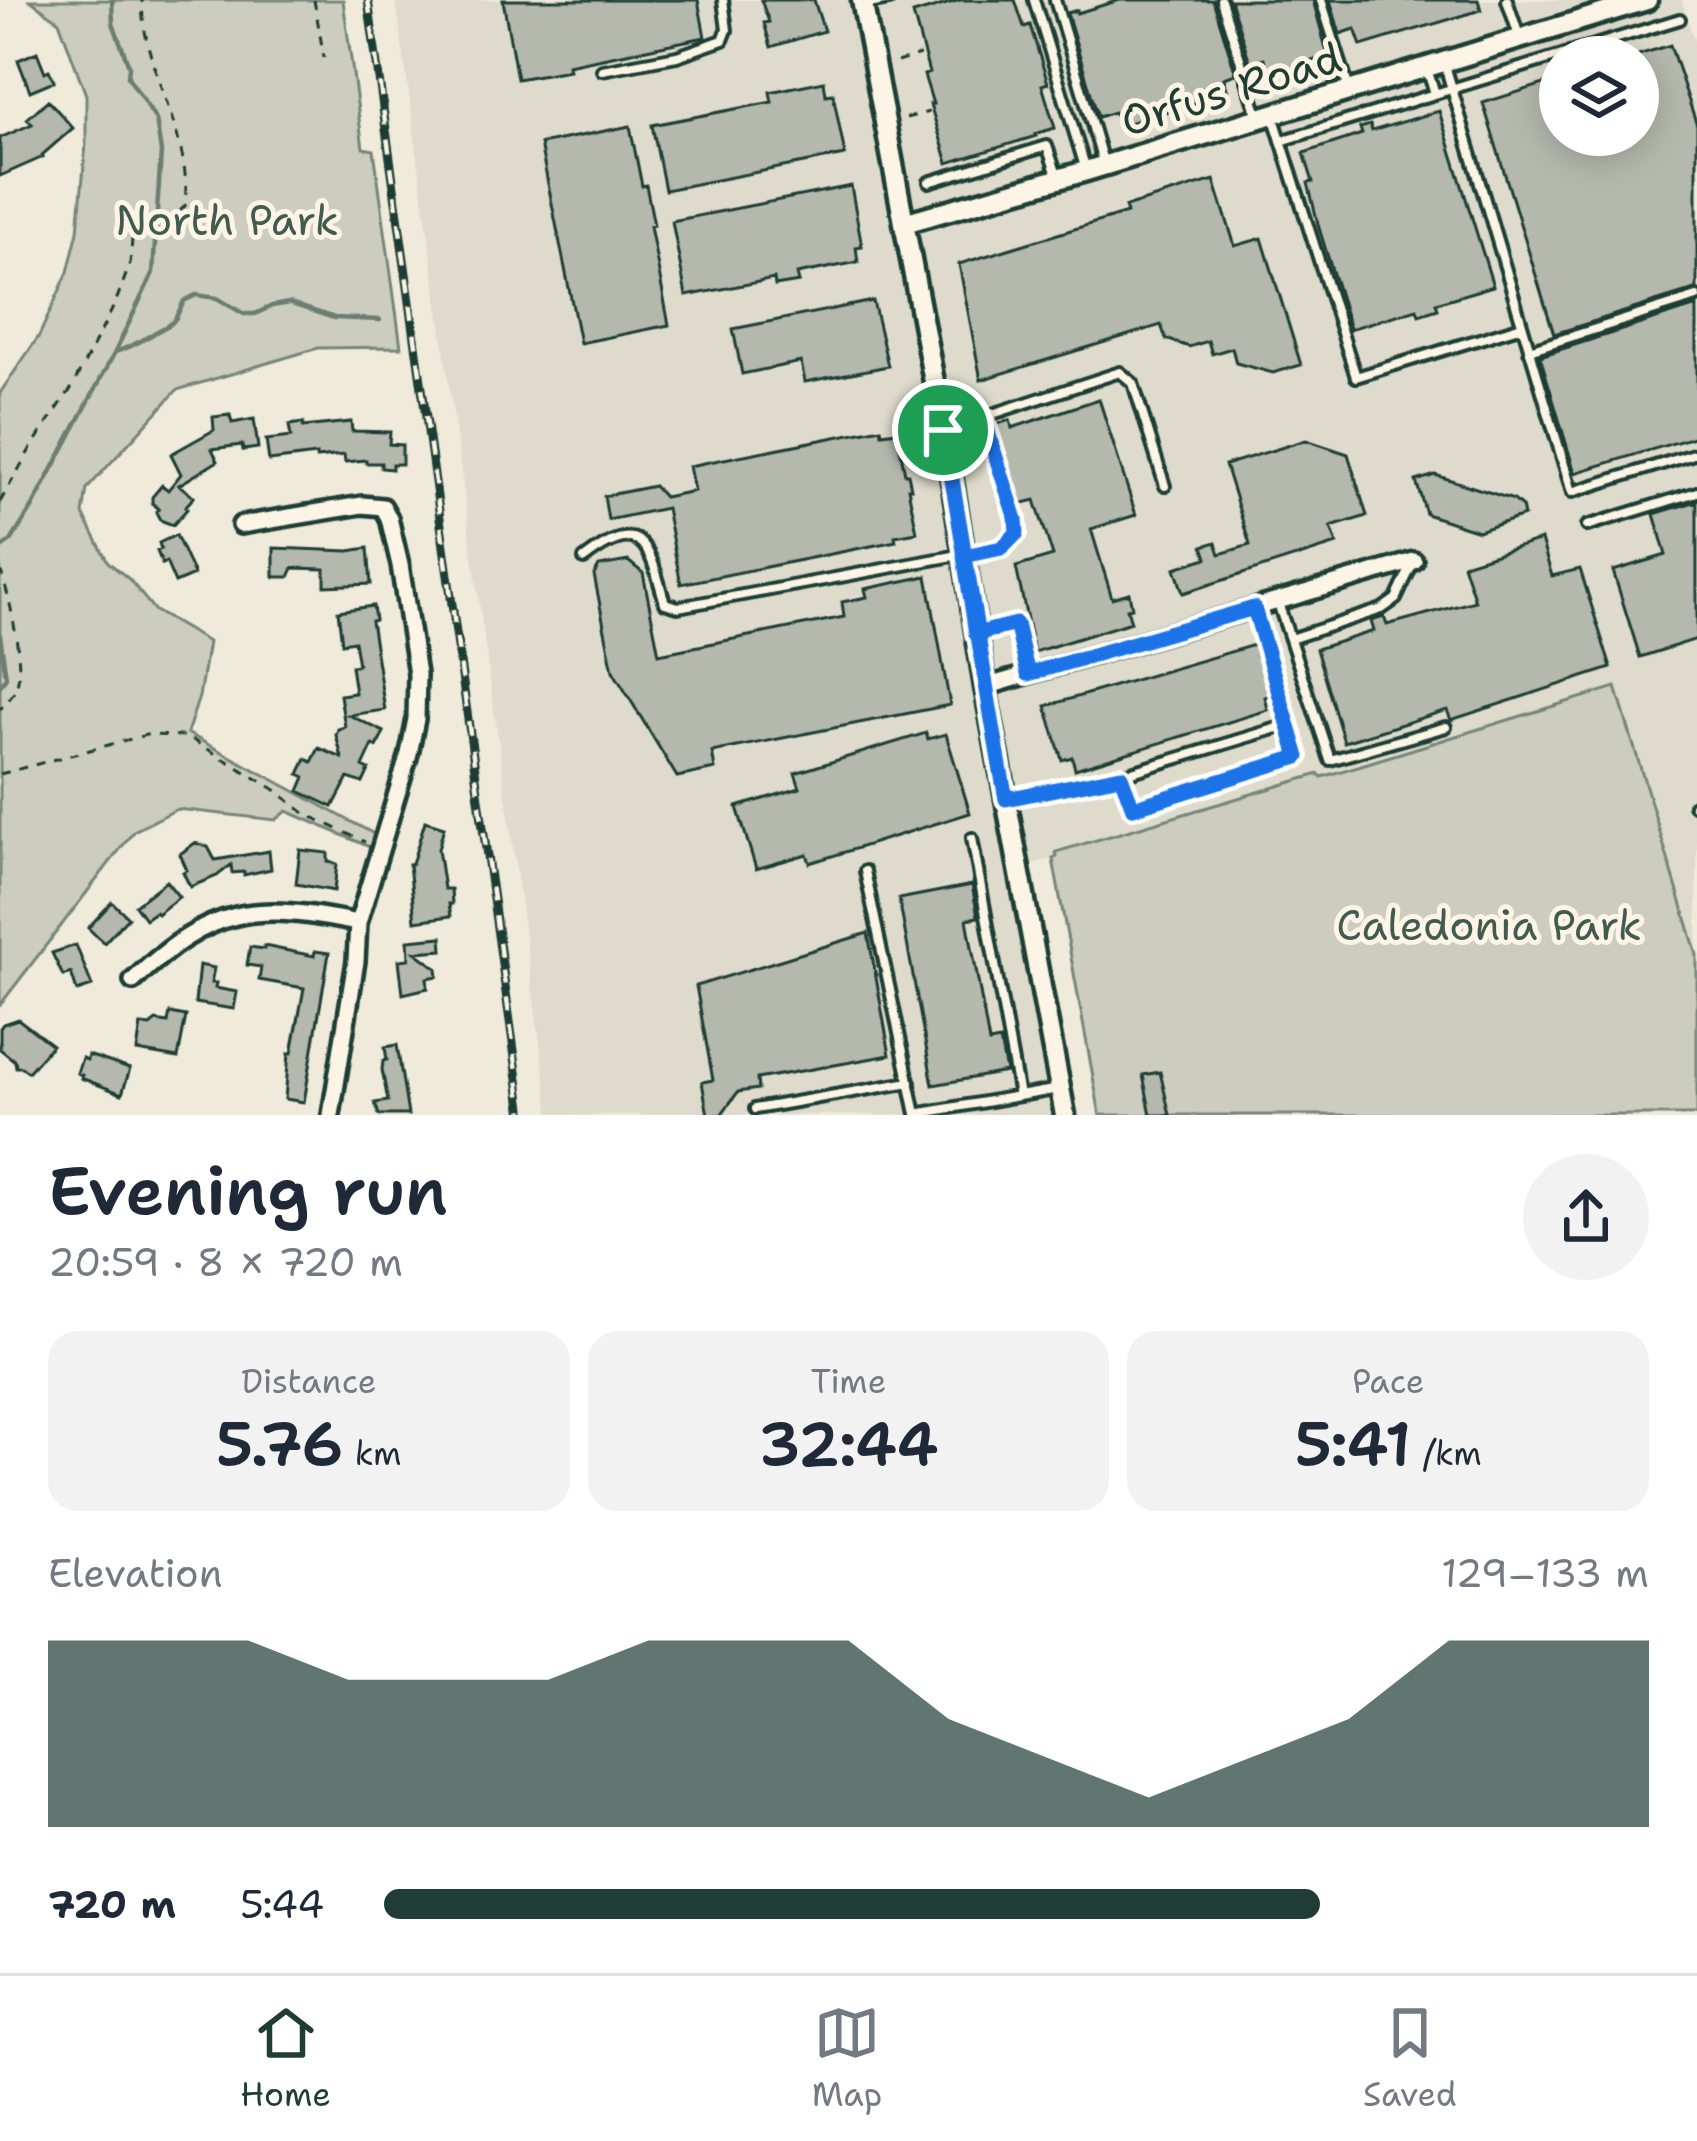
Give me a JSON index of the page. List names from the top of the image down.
{
  "streets": {
    "street": ["Orfus Road"]
  },
  "parks": ["North Park", "Caledonia Park"],
  "page": {
    "heading": ["Evening run", "20:59 · 8 × 720 m"],
    "stats": [
      ["Distance", "5.76 km"],
      ["Time", "32:44"],
      ["Pace", "5:41 /km"]
    ],
    "chart": ["Elevation", "129–133 m"],
    "list": [
      {
        "name": "720 m",
        "note": "5:44"
      }
    ],
    "tabs": ["Home", "Map", "Saved"]
  }
}
